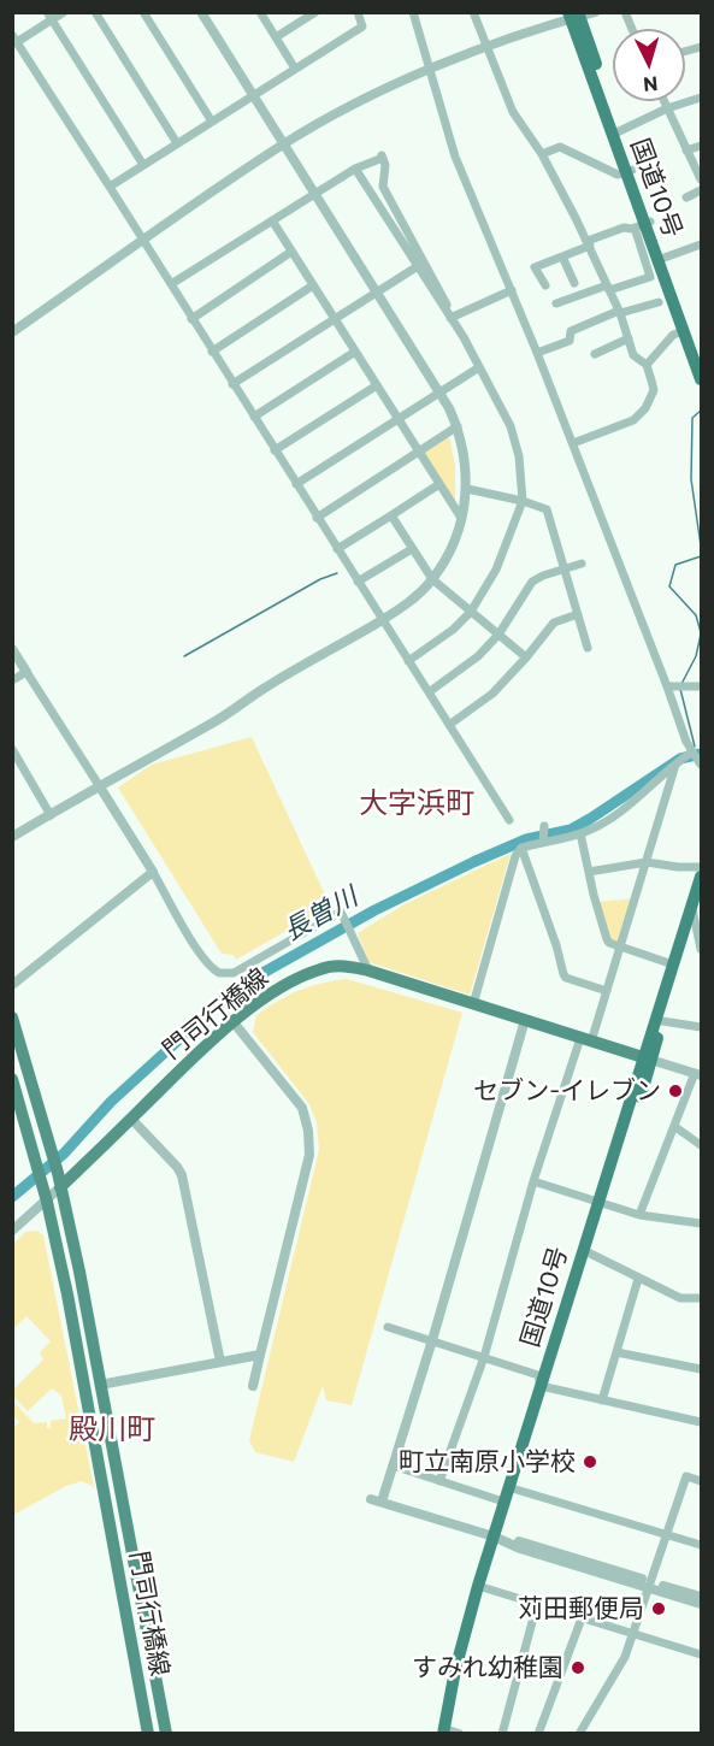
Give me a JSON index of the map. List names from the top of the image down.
{
  "streets": {
    "highway": ["国道10号"],
    "main road": ["門司行橋線"]
  },
  "crossings": [
    ["国道10号", "門司行橋線"]
  ],
  "districts": ["大字浜町", "殿川町"],
  "water": ["長曽川"],
  "places": [
    "セブン-イレブン",
    "町立南原小学校",
    "苅田郵便局",
    "すみれ幼稚園"
  ],
  "north": "bottom"
}
